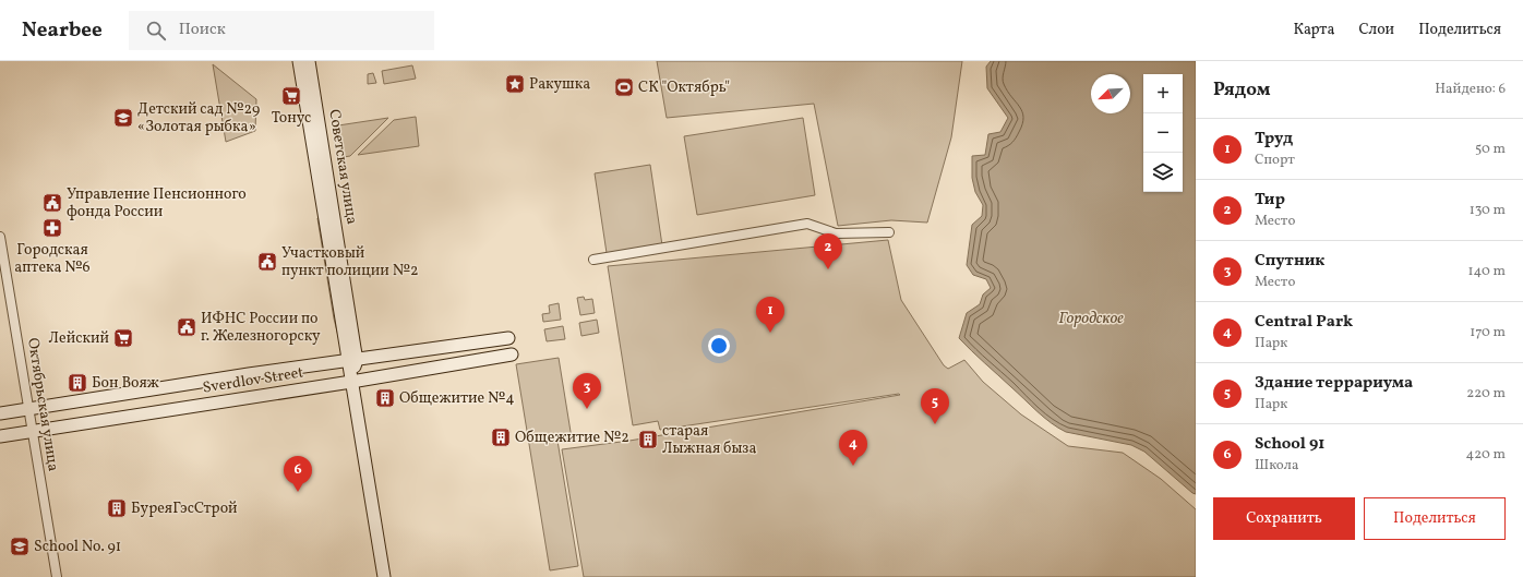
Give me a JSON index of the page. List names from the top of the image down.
{
  "streets": {
    "street": ["Советская улица", "Sverdlov Street", "Октябрьская улица"]
  },
  "crossings": [
    ["Советская улица", "Sverdlov Street"],
    ["Sverdlov Street", "Октябрьская улица"]
  ],
  "water": ["Городское"],
  "places": {
    "place": ["Ракушка"],
    "sports": ["СК \"Октябрь\""],
    "supermarket": ["Тонус", "Лейский"],
    "school or university": ["Детский сад №29 «Золотая рыбка»", "School No. 91"],
    "public building": ["Управление Пенсионного фонда России", "Участковый пункт полиции №2", "ИФНС России по г. Железногорску"],
    "pharmacy": ["Городская аптека №6"],
    "building": [
      "Бон Вояж",
      "Общежитие №4",
      "Общежитие №2",
      "старая Лыжная быза",
      "БуреяГэсСтрой"
    ]
  },
  "north": "bottom left",
  "page": {
    "header": "Nearbee",
    "search": "Поиск",
    "nav": ["Карта", "Слои", "Поделиться"],
    "heading": ["Рядом", "Найдено: 6"],
    "map_buttons": ["+", "−"],
    "list": [
      {
        "mark": "1",
        "name": "Труд",
        "note": "Спорт",
        "value": "50 m"
      },
      {
        "mark": "2",
        "name": "Тир",
        "note": "Место",
        "value": "130 m"
      },
      {
        "mark": "3",
        "name": "Спутник",
        "note": "Место",
        "value": "140 m"
      },
      {
        "mark": "4",
        "name": "Central Park",
        "note": "Парк",
        "value": "170 m"
      },
      {
        "mark": "5",
        "name": "Здание террариума",
        "note": "Парк",
        "value": "220 m"
      },
      {
        "mark": "6",
        "name": "School 91",
        "note": "Школа",
        "value": "420 m"
      }
    ],
    "pins": [
      "2",
      "1",
      "3",
      "5",
      "4",
      "6"
    ],
    "buttons": ["Сохранить", "Поделиться"]
  }
}
